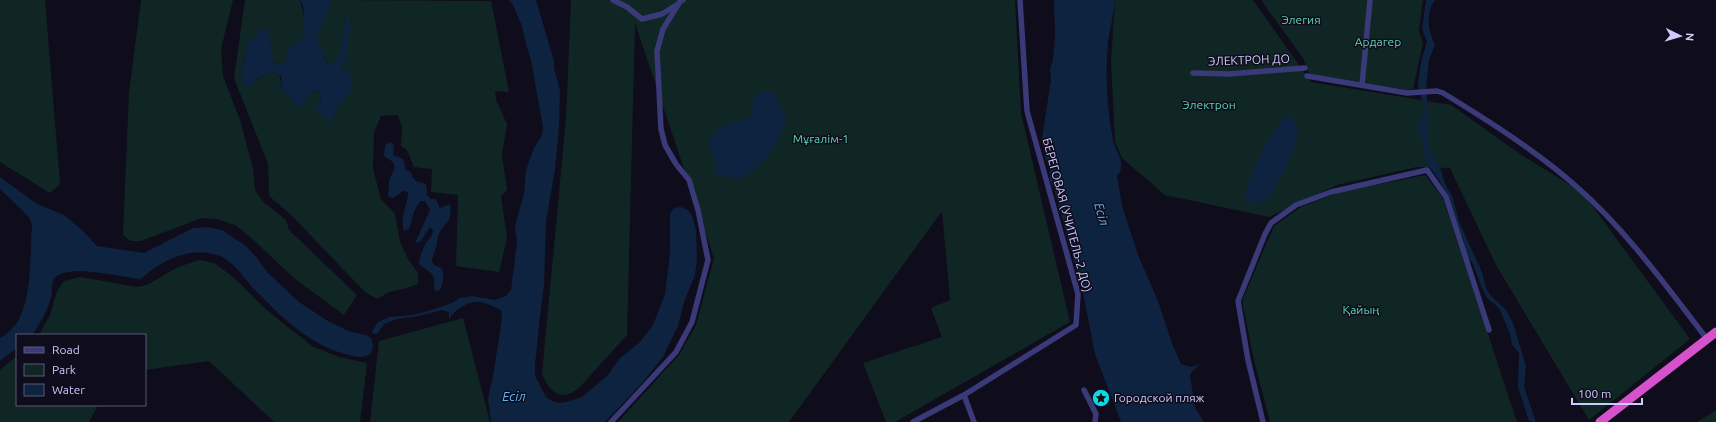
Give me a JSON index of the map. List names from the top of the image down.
{
  "streets": {
    "street": ["ЭЛЕКТРОН ДО", "БЕРЕГОВАЯ (УЧИТЕЛЬ-2 ДО)"]
  },
  "water": ["Есіл"],
  "parks": [
    "Элегия",
    "Ардагер",
    "Электрон",
    "Мұғалім-1",
    "Қайың"
  ],
  "places": {
    "place": ["Городской пляж"]
  },
  "legend": ["Road", "Park", "Water"],
  "scale_bar": "100 m",
  "north": "right"
}
